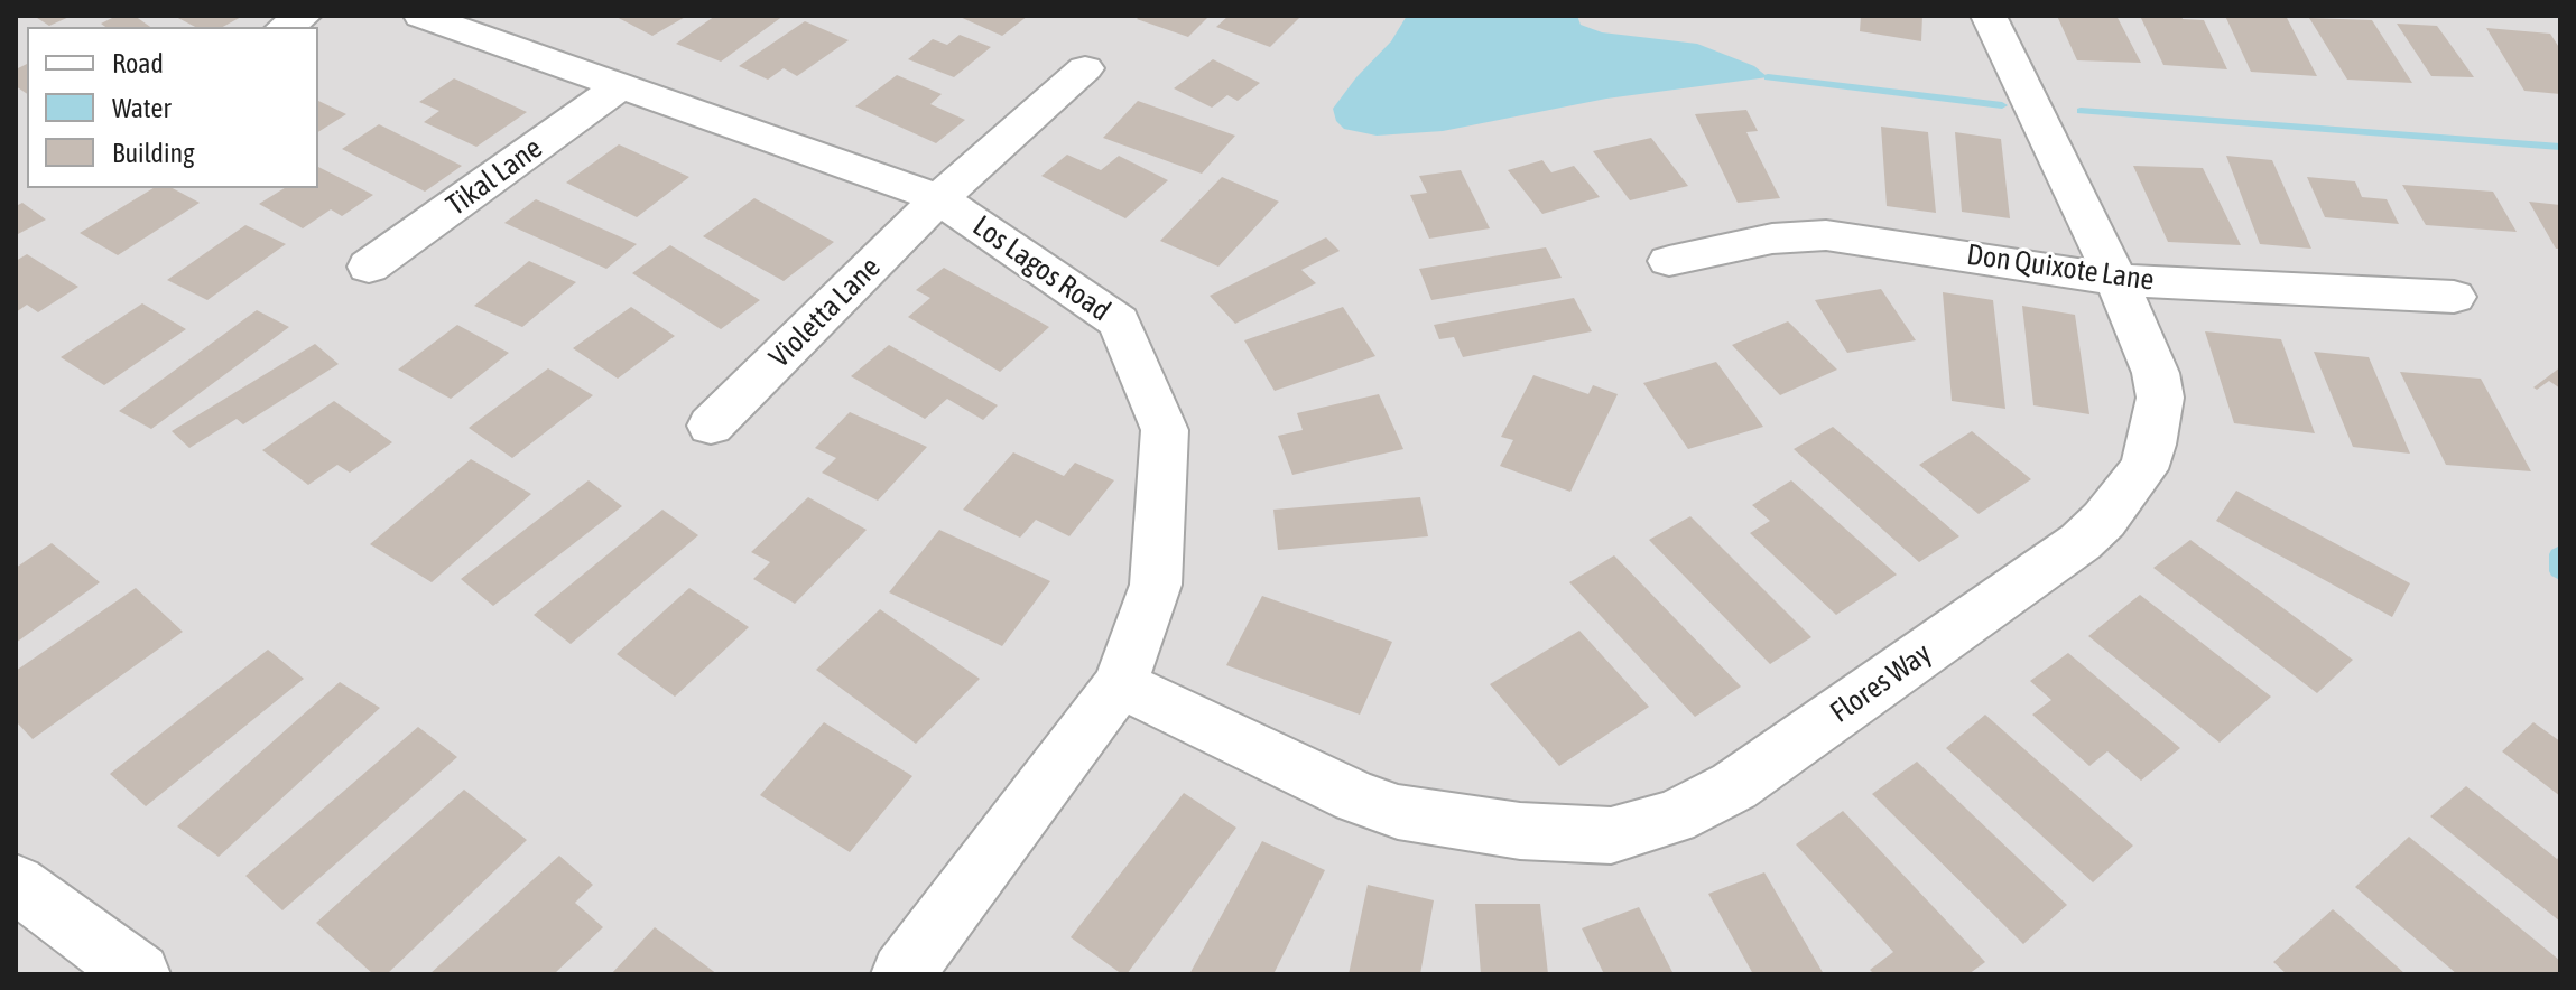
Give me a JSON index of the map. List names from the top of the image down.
{
  "streets": {
    "street": [
      "Tikal Lane",
      "Don Quixote Lane",
      "Los Lagos Road",
      "Violetta Lane",
      "Flores Way"
    ]
  },
  "crossings": [
    ["Tikal Lane", "Los Lagos Road"],
    ["Don Quixote Lane", "Flores Way"],
    ["Los Lagos Road", "Violetta Lane"],
    ["Los Lagos Road", "Flores Way"]
  ],
  "legend": ["Road", "Water", "Building"]
}
